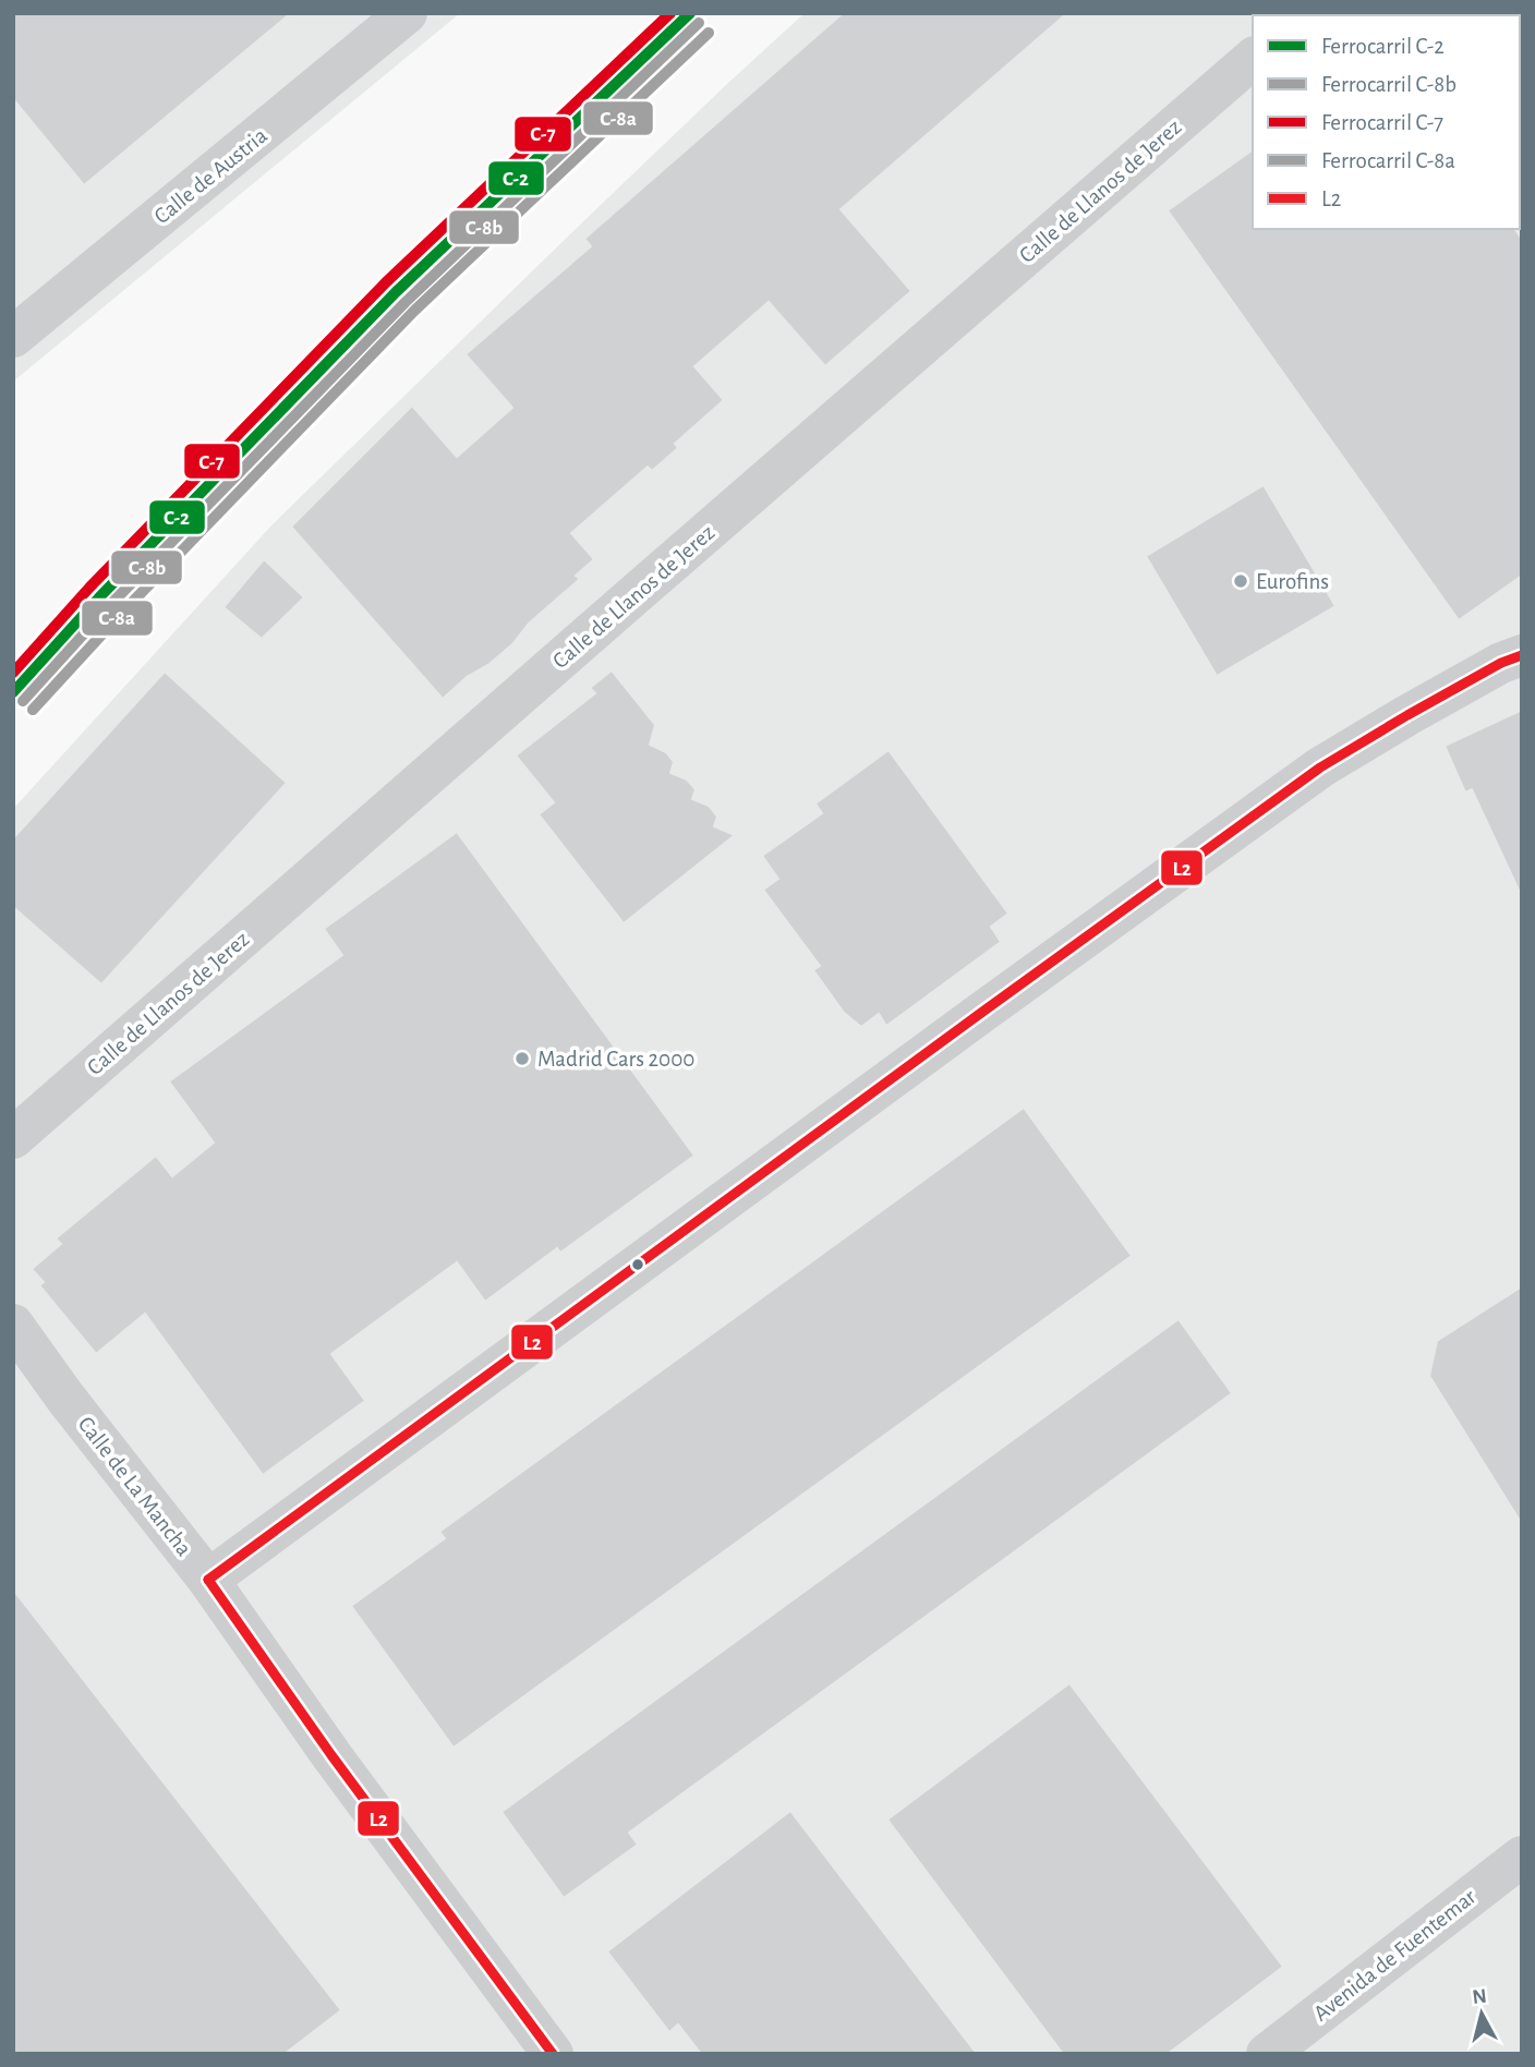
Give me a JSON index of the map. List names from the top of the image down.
{
  "streets": {
    "street": [
      "Calle de Austria",
      "Calle de Llanos de Jerez",
      "Calle de La Mancha",
      "Avenida de Fuentemar"
    ]
  },
  "places": ["Eurofins", "Madrid Cars 2000"],
  "lines": [
    "rail line C-2",
    "rail line C-7",
    "rail line C-8b",
    "rail line C-8a",
    "transit line L2"
  ],
  "legend": [
    "Ferrocarril C-2",
    "Ferrocarril C-8b",
    "Ferrocarril C-7",
    "Ferrocarril C-8a",
    "L2"
  ],
  "north": "top"
}
